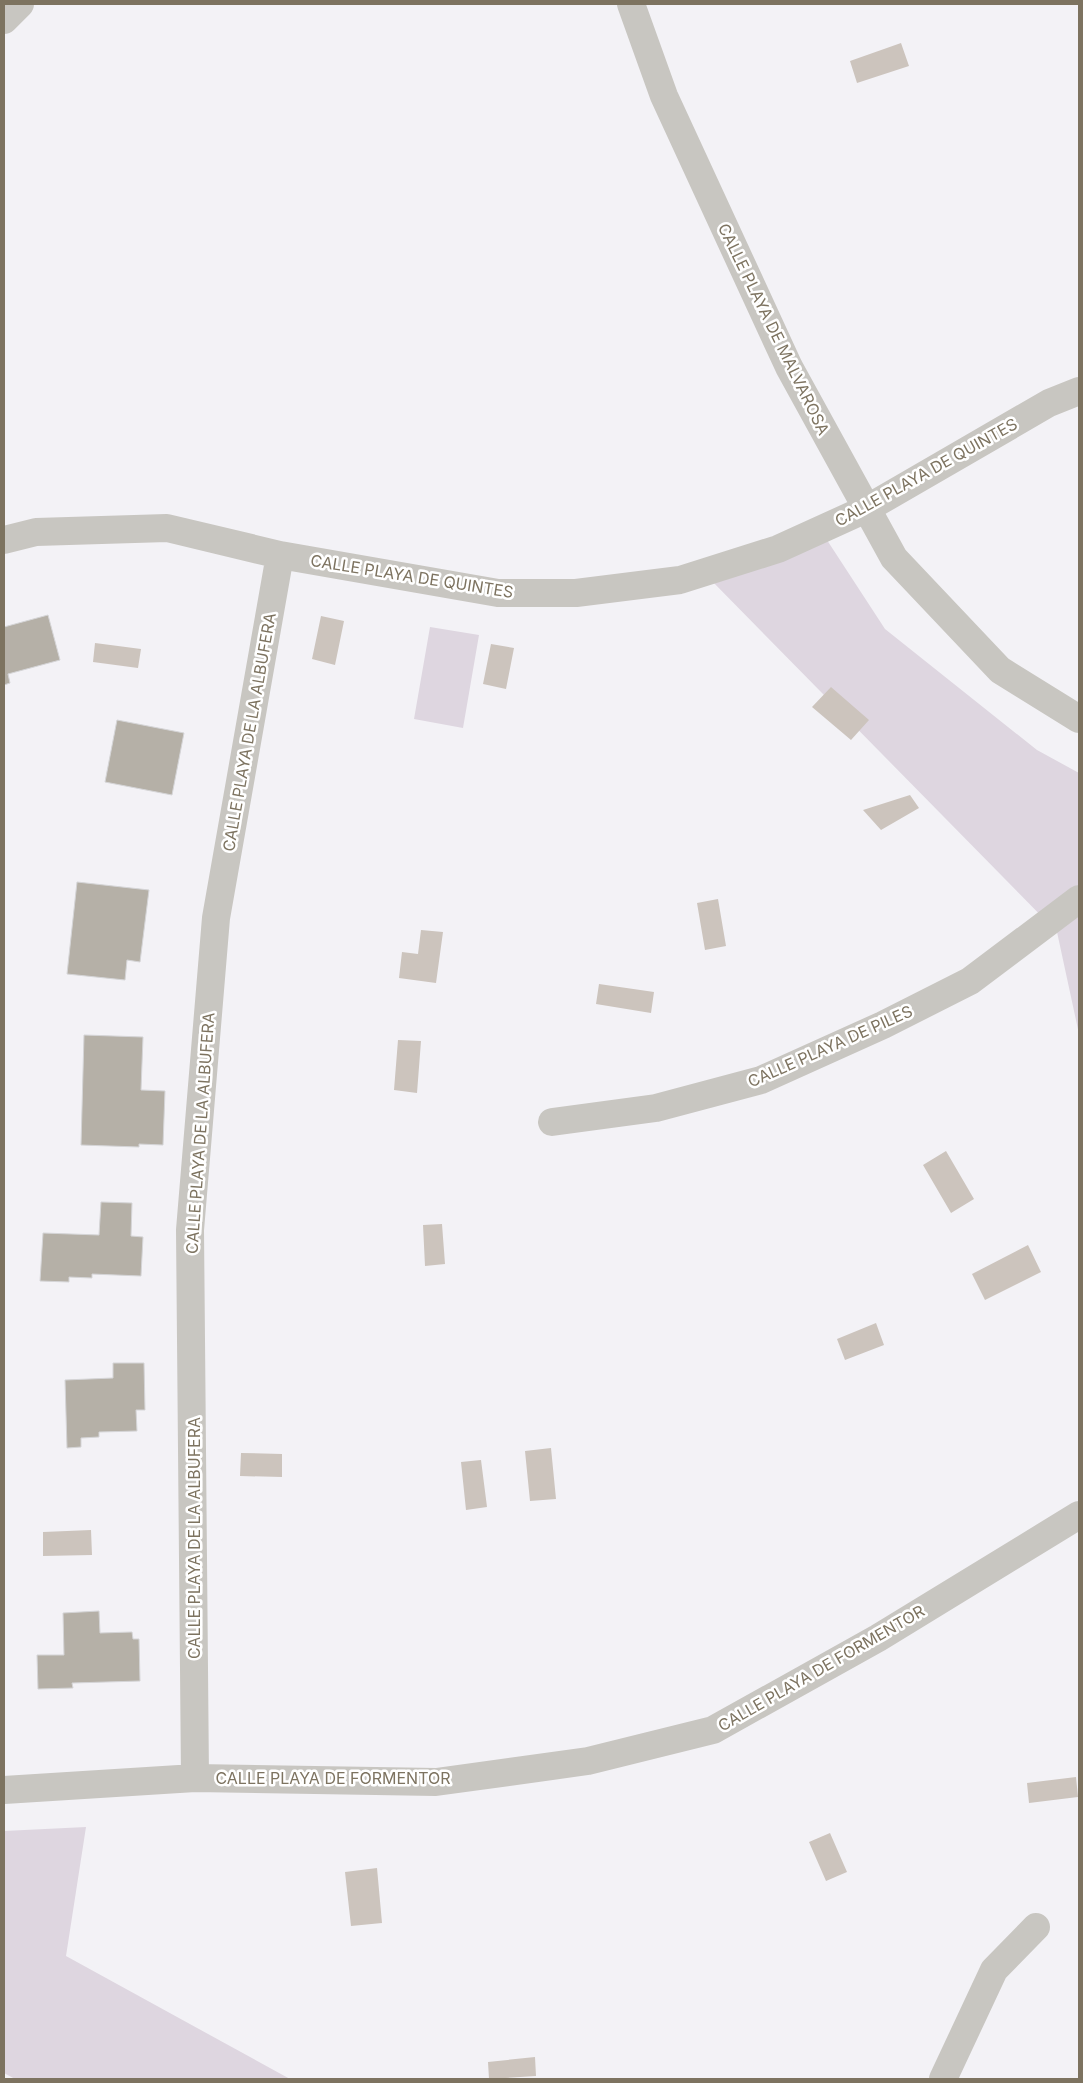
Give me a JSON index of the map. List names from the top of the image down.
{
  "streets": {
    "street": [
      "CALLE PLAYA DE MALVAROSA",
      "CALLE PLAYA DE QUINTES",
      "CALLE PLAYA DE LA ALBUFERA",
      "CALLE PLAYA DE PILES",
      "CALLE PLAYA DE FORMENTOR"
    ]
  },
  "crossings": [
    ["CALLE PLAYA DE MALVAROSA", "CALLE PLAYA DE QUINTES"],
    ["CALLE PLAYA DE QUINTES", "CALLE PLAYA DE LA ALBUFERA"],
    ["CALLE PLAYA DE LA ALBUFERA", "CALLE PLAYA DE FORMENTOR"]
  ]
}
